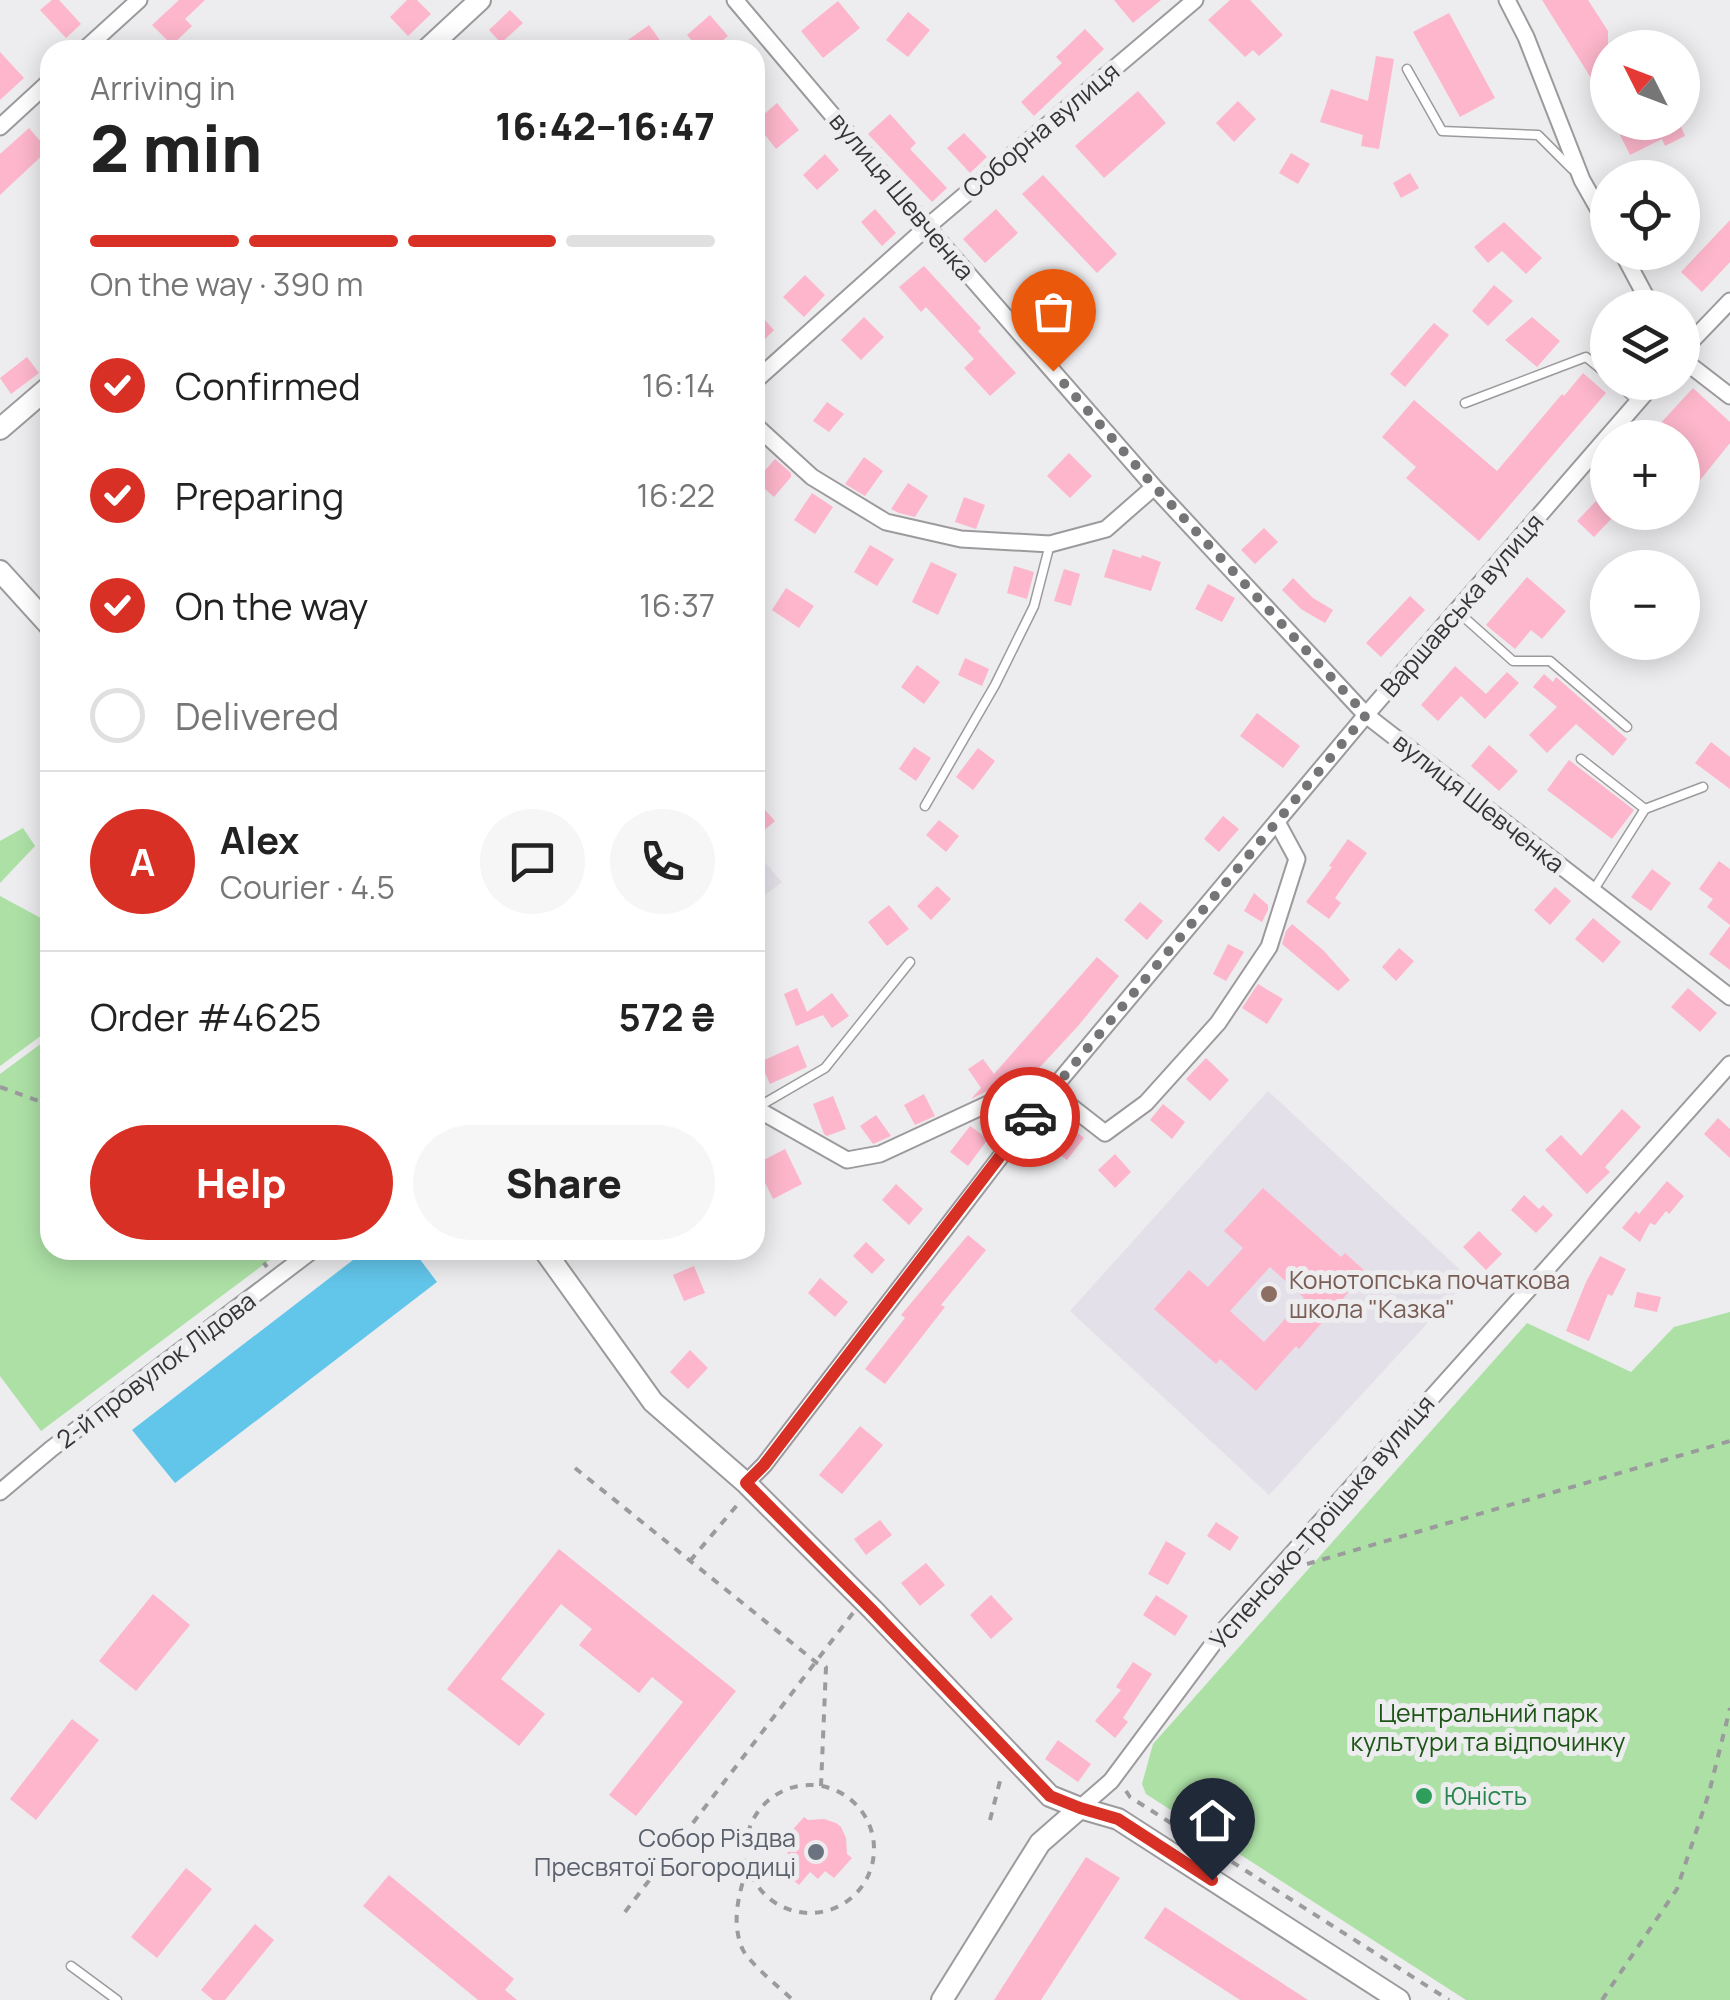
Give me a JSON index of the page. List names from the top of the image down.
{
  "streets": {
    "main road": ["Успенсько-Троїцька вулиця"],
    "street": [
      "Соборна вулиця",
      "вулиця Шевченка",
      "Варшавська вулиця",
      "2-й провулок Лідова"
    ]
  },
  "crossings": [
    ["Соборна вулиця", "вулиця Шевченка"],
    ["вулиця Шевченка", "Варшавська вулиця"]
  ],
  "parks": ["Центральний парк культури та відпочинку"],
  "places": ["Конотопська початкова школа \"Казка\"", "Юність", "Собор Різдва Пресвятої Богородиці"],
  "north": "top left",
  "page": {
    "map_buttons": ["+", "−"],
    "heading": ["2 min", "Arriving in", "16:42–16:47"],
    "panel": [
      "Alex",
      "Courier · 4.5",
      "Order #4625",
      "572 ₴"
    ],
    "bar": "On the way · 390 m",
    "list": [
      ["Confirmed", "16:14"],
      ["Preparing", "16:22"],
      ["On the way", "16:37"],
      "Delivered"
    ],
    "round": "A",
    "buttons": ["Help", "Share"]
  }
}
